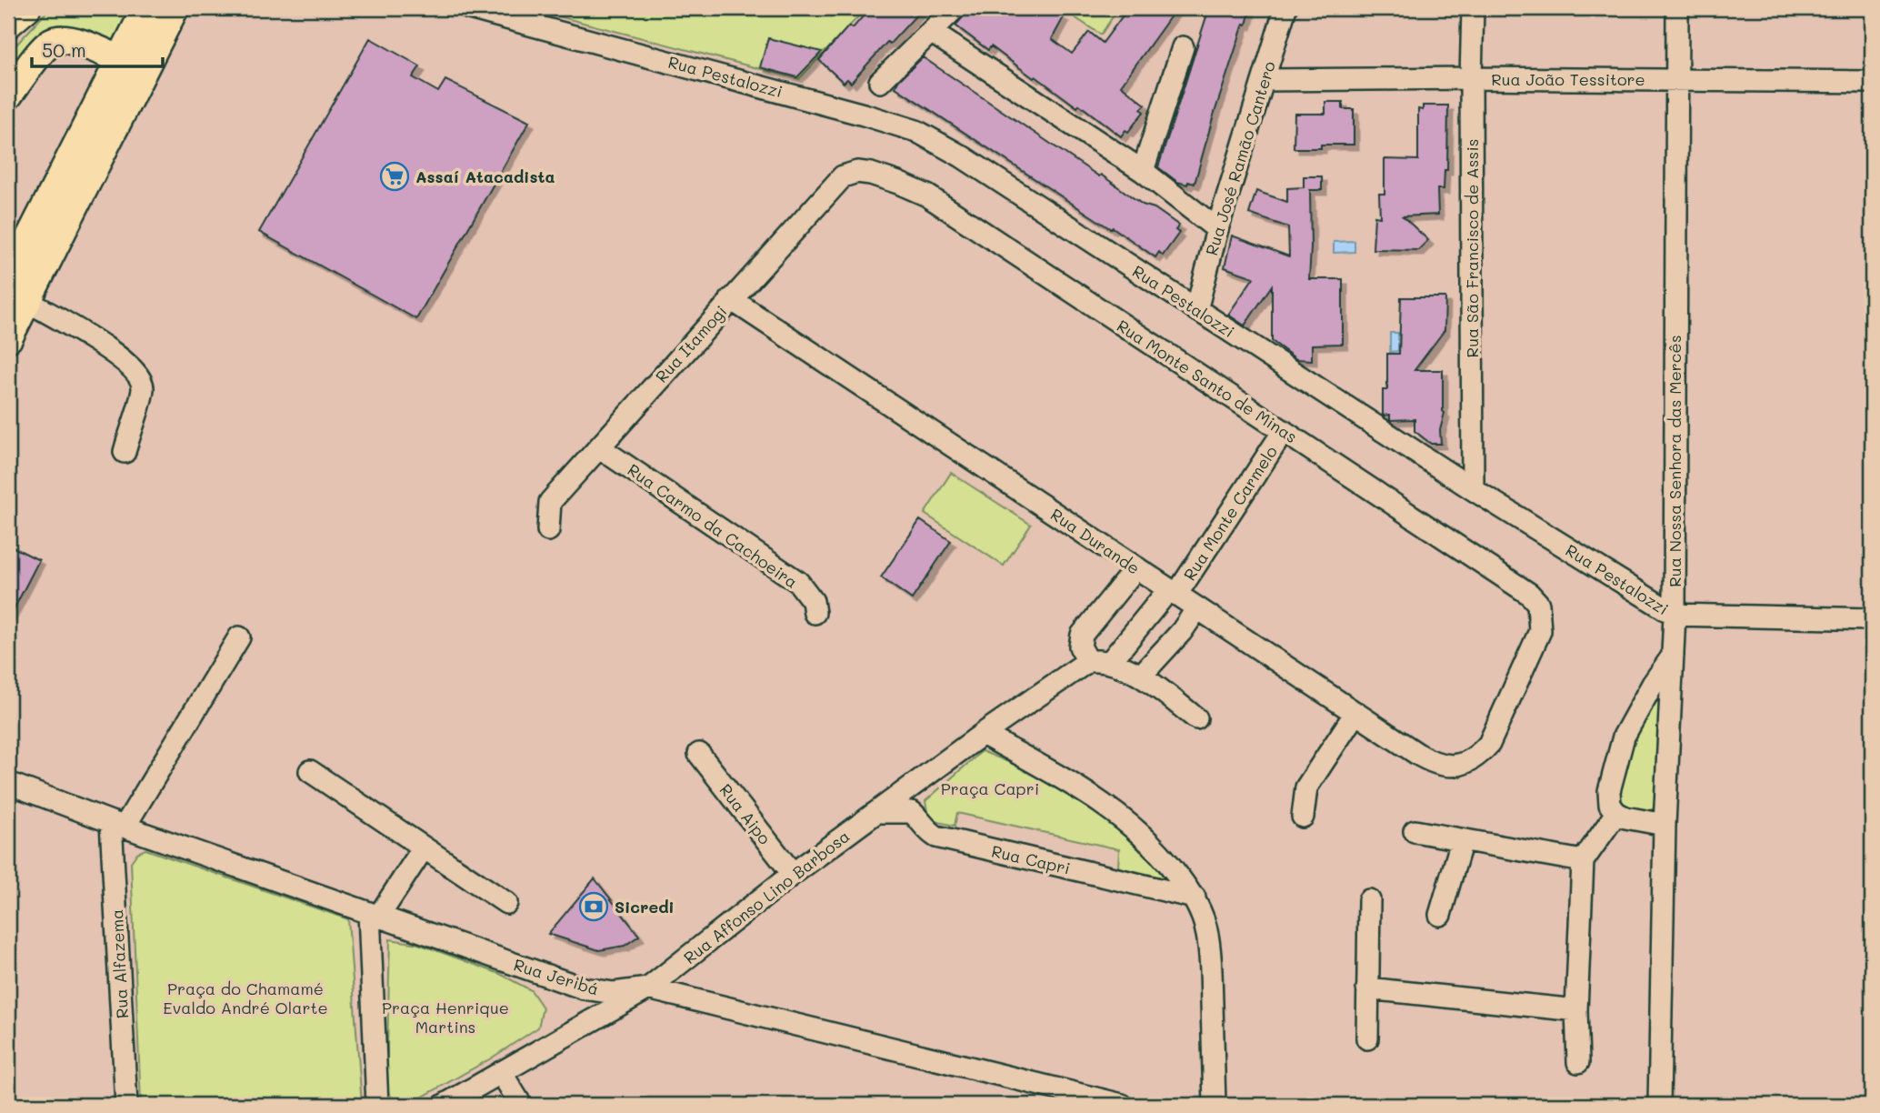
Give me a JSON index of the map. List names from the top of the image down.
{
  "streets": {
    "street": [
      "Rua Pestalozzi",
      "Rua João Tessitore",
      "Rua José Ramão Cantero",
      "Rua São Francisco de Assis",
      "Rua Itamogi",
      "Rua Monte Santo de Minas",
      "Rua Nossa Senhora das Mercês",
      "Rua Monte Carmelo",
      "Rua Carmo da Cachoeira",
      "Rua Durande",
      "Rua Aipo",
      "Rua Capri",
      "Rua Affonso Lino Barbosa",
      "Rua Alfazema",
      "Rua Jeribá"
    ]
  },
  "crossings": [
    ["Rua Pestalozzi", "Rua José Ramão Cantero"],
    ["Rua Pestalozzi", "Rua São Francisco de Assis"],
    ["Rua Pestalozzi", "Rua Nossa Senhora das Mercês"],
    ["Rua João Tessitore", "Rua José Ramão Cantero"],
    ["Rua João Tessitore", "Rua São Francisco de Assis"],
    ["Rua João Tessitore", "Rua Nossa Senhora das Mercês"],
    ["Rua Itamogi", "Rua Monte Santo de Minas"],
    ["Rua Itamogi", "Rua Carmo da Cachoeira"],
    ["Rua Itamogi", "Rua Durande"],
    ["Rua Monte Santo de Minas", "Rua Monte Carmelo"],
    ["Rua Monte Santo de Minas", "Rua Durande"],
    ["Rua Monte Carmelo", "Rua Durande"],
    ["Rua Aipo", "Rua Affonso Lino Barbosa"],
    ["Rua Capri", "Rua Affonso Lino Barbosa"],
    ["Rua Affonso Lino Barbosa", "Rua Jeribá"],
    ["Rua Alfazema", "Rua Jeribá"]
  ],
  "parks": ["Praça Capri", "Praça do Chamamé Evaldo André Olarte", "Praça Henrique Martins"],
  "places": {
    "supermarket": ["Assaí Atacadista"],
    "bank": ["Sicredi"]
  },
  "scale_bar": "50 m"
}
